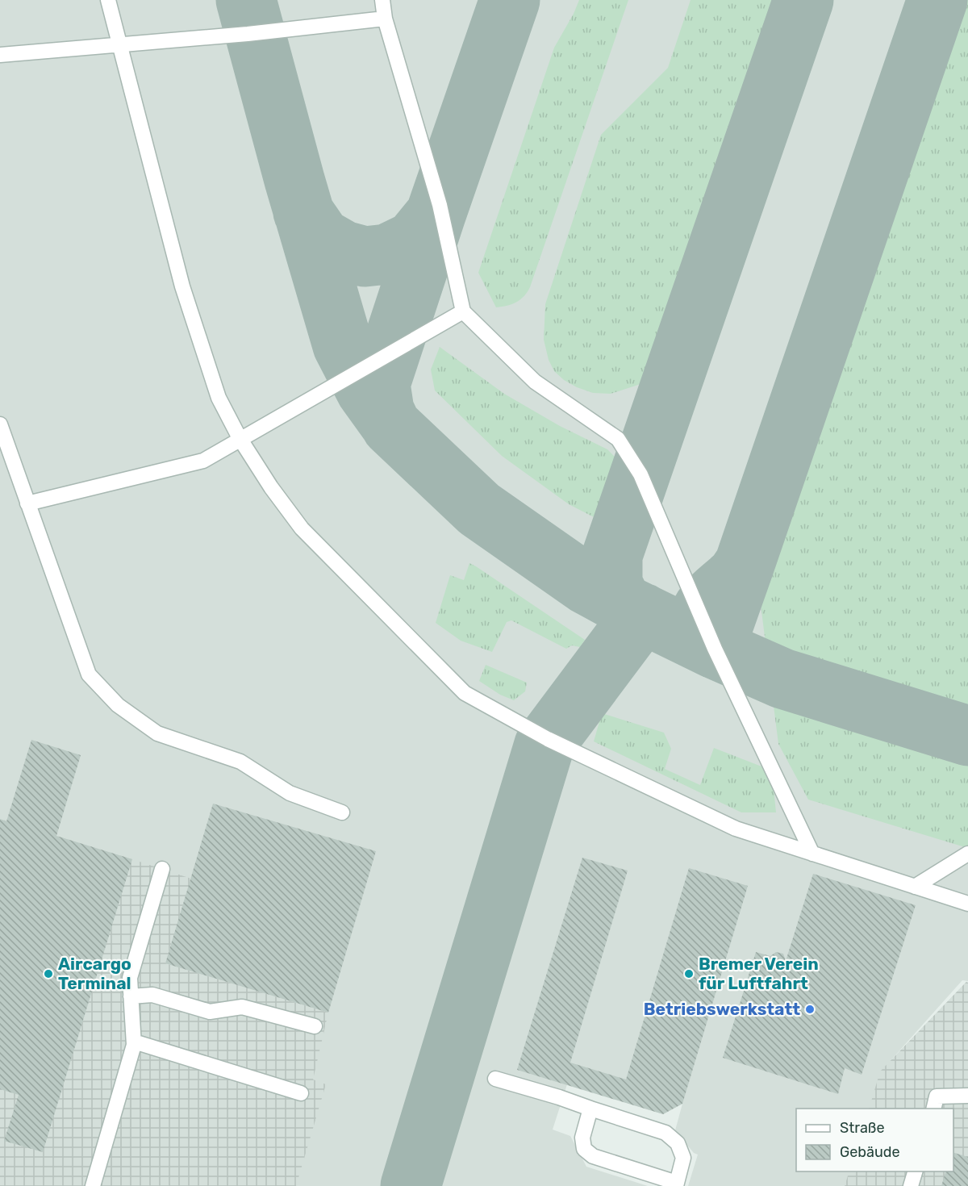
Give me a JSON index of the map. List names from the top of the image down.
{
  "places": ["Aircargo Terminal", "Bremer Verein für Luftfahrt", "Betriebswerkstatt"],
  "legend": ["Straße", "Gebäude"]
}
